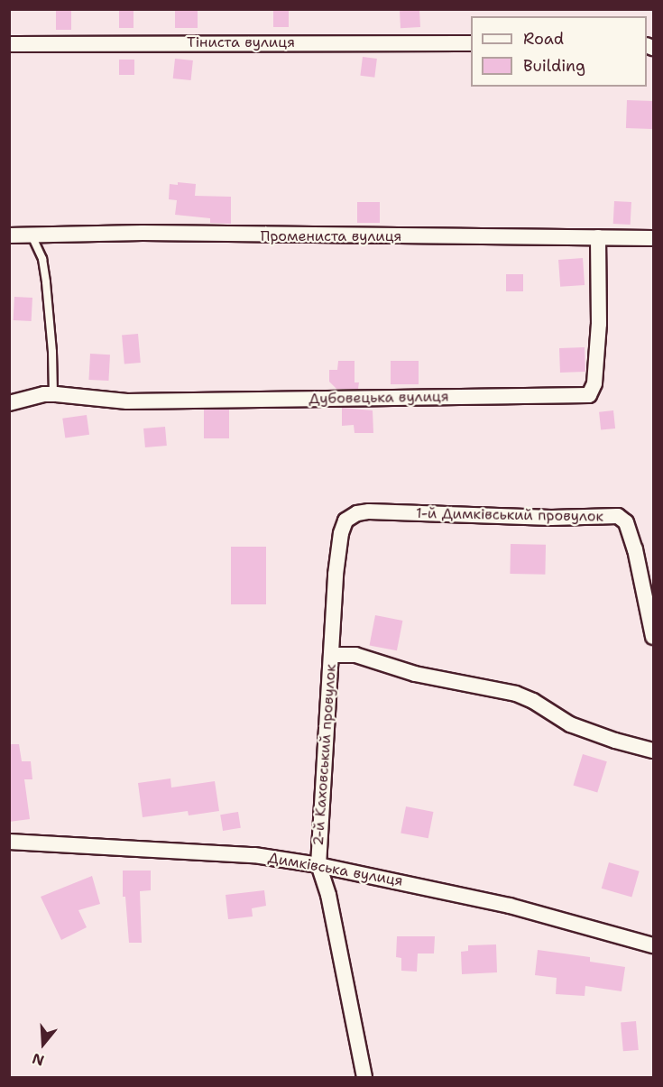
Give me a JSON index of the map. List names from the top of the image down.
{
  "streets": {
    "street": [
      "Тіниста вулиця",
      "Промениста вулиця",
      "Дубовецька вулиця",
      "1-й Димківський провулок",
      "2-й Каховський провулок",
      "Димківська вулиця"
    ]
  },
  "crossings": [
    ["Промениста вулиця", "Дубовецька вулиця"],
    ["1-й Димківський провулок", "2-й Каховський провулок"],
    ["2-й Каховський провулок", "Димківська вулиця"]
  ],
  "legend": ["Road", "Building"],
  "north": "bottom"
}
